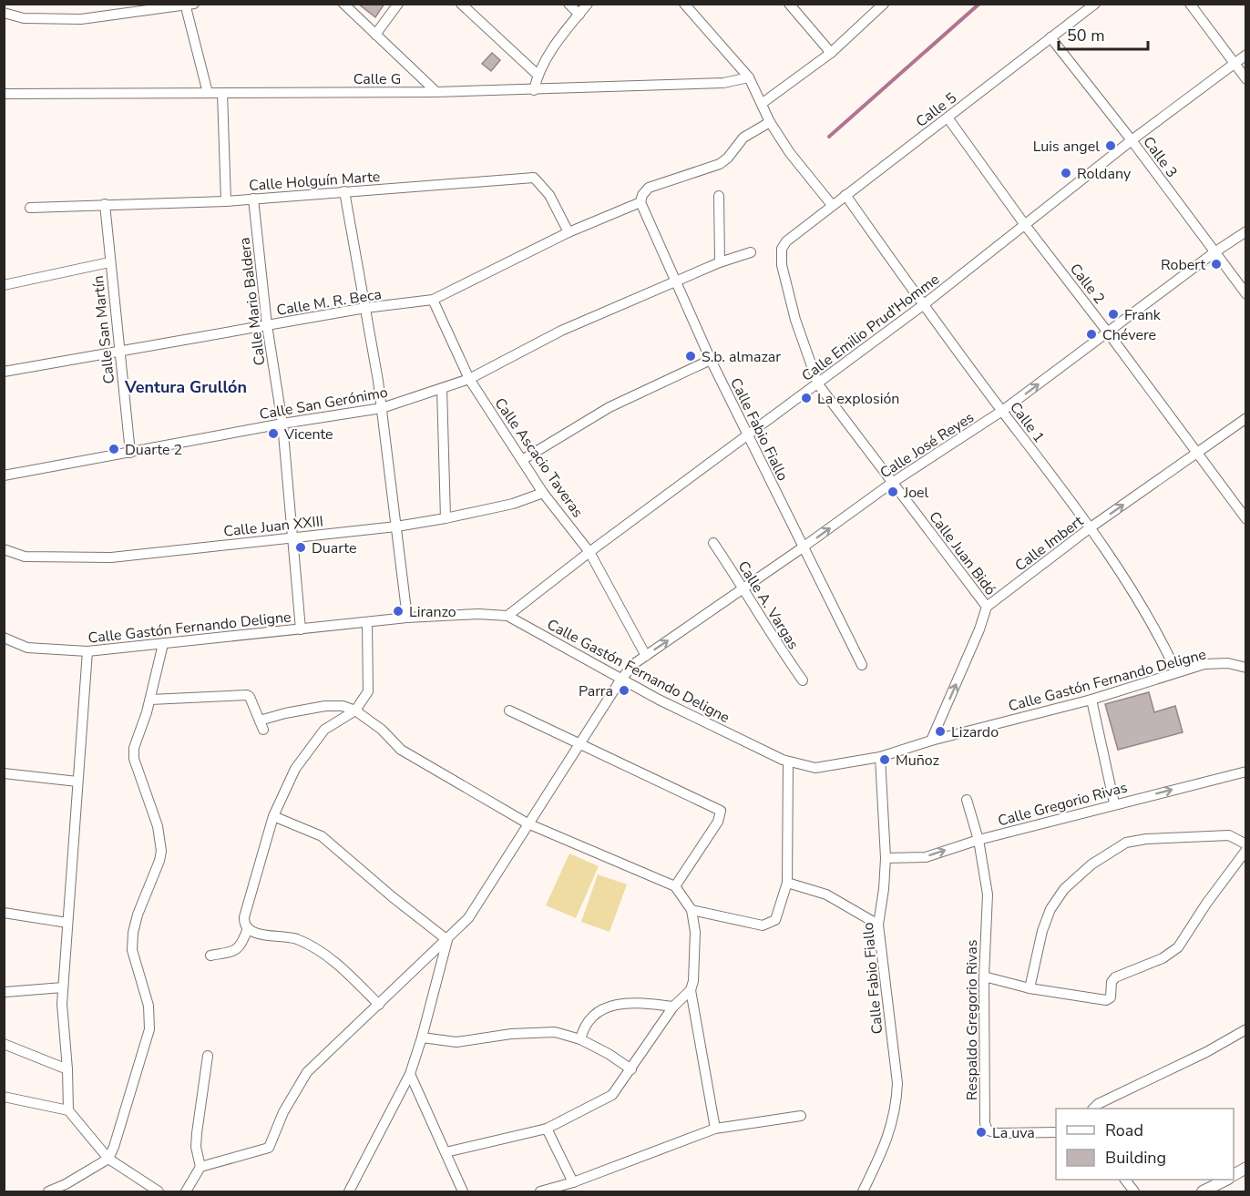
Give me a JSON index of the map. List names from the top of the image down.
{
  "streets": {
    "street": [
      "Calle G",
      "Calle 5",
      "Calle 3",
      "Calle Holguín Marte",
      "Calle 2",
      "Calle Mario Baldera",
      "Calle M. R. Beca",
      "Calle Emilio Prud'Homme",
      "Calle San Martín",
      "Calle San Gerónimo",
      "Calle 1",
      "Calle Fabio Fiallo",
      "Calle José Reyes",
      "Calle Ascacio Taveras",
      "Calle Juan XXIII",
      "Calle Imbert",
      "Calle Juan Bidó",
      "Calle A. Vargas",
      "Calle Gastón Fernando Deligne",
      "Calle Gregorio Rivas",
      "Respaldo Gregorio Rivas"
    ]
  },
  "crossings": [
    ["Calle 5", "Calle 3"],
    ["Calle 5", "Calle 2"],
    ["Calle 5", "Calle 1"],
    ["Calle 5", "Calle Juan Bidó"],
    ["Calle 3", "Calle Emilio Prud'Homme"],
    ["Calle 3", "Calle José Reyes"],
    ["Calle Holguín Marte", "Calle Mario Baldera"],
    ["Calle Holguín Marte", "Calle M. R. Beca"],
    ["Calle Holguín Marte", "Calle San Martín"],
    ["Calle 2", "Calle Emilio Prud'Homme"],
    ["Calle 2", "Calle José Reyes"],
    ["Calle 2", "Calle Imbert"],
    ["Calle Mario Baldera", "Calle M. R. Beca"],
    ["Calle Mario Baldera", "Calle San Gerónimo"],
    ["Calle Mario Baldera", "Calle Juan XXIII"],
    ["Calle Mario Baldera", "Calle Gastón Fernando Deligne"],
    ["Calle M. R. Beca", "Calle San Martín"],
    ["Calle M. R. Beca", "Calle Fabio Fiallo"],
    ["Calle M. R. Beca", "Calle Ascacio Taveras"],
    ["Calle Emilio Prud'Homme", "Calle 1"],
    ["Calle Emilio Prud'Homme", "Calle Fabio Fiallo"],
    ["Calle Emilio Prud'Homme", "Calle Ascacio Taveras"],
    ["Calle Emilio Prud'Homme", "Calle Juan Bidó"],
    ["Calle Emilio Prud'Homme", "Calle Gastón Fernando Deligne"],
    ["Calle San Martín", "Calle San Gerónimo"],
    ["Calle San Gerónimo", "Calle Fabio Fiallo"],
    ["Calle San Gerónimo", "Calle Ascacio Taveras"],
    ["Calle 1", "Calle José Reyes"],
    ["Calle 1", "Calle Imbert"],
    ["Calle 1", "Calle Gastón Fernando Deligne"],
    ["Calle Fabio Fiallo", "Calle José Reyes"],
    ["Calle Fabio Fiallo", "Calle Gastón Fernando Deligne"],
    ["Calle Fabio Fiallo", "Calle Gregorio Rivas"],
    ["Calle José Reyes", "Calle Ascacio Taveras"],
    ["Calle José Reyes", "Calle Juan Bidó"],
    ["Calle José Reyes", "Calle A. Vargas"],
    ["Calle José Reyes", "Calle Gastón Fernando Deligne"],
    ["Calle Ascacio Taveras", "Calle Juan XXIII"],
    ["Calle Imbert", "Calle Juan Bidó"],
    ["Calle Gregorio Rivas", "Respaldo Gregorio Rivas"]
  ],
  "one_way": ["Calle Imbert", "Calle Gregorio Rivas"],
  "districts": ["Ventura Grullón"],
  "places": [
    "Luis angel",
    "Roldany",
    "Robert",
    "Frank",
    "Chévere",
    "S.b. almazar",
    "La explosión",
    "Vicente",
    "Duarte 2",
    "Joel",
    "Duarte",
    "Liranzo",
    "Parra",
    "Lizardo",
    "Muñoz",
    "La uva"
  ],
  "legend": ["Road", "Building"],
  "scale_bar": "50 m"
}
